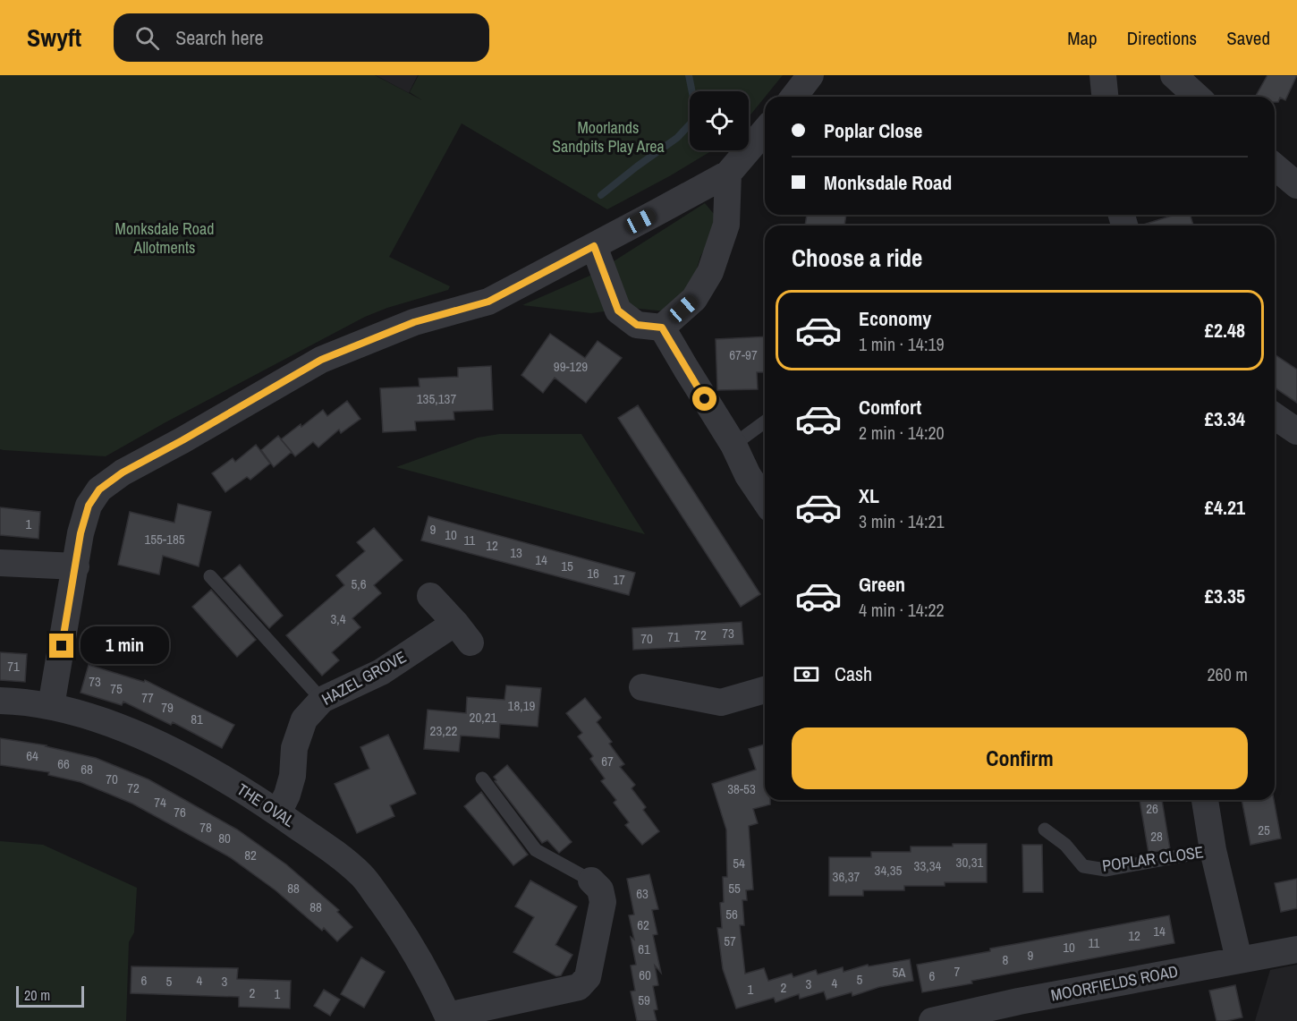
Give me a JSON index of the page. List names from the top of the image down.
{
  "streets": {
    "street": ["HAZEL GROVE", "THE OVAL", "MOORFIELDS ROAD"],
    "lane": ["POPLAR CLOSE"]
  },
  "crossings": [
    ["HAZEL GROVE", "THE OVAL"]
  ],
  "parks": ["Moorlands Sandpits Play Area", "Monksdale Road Allotments"],
  "house_numbers": [
    "67-97",
    "99-129",
    "135,137",
    "1",
    "9",
    "10",
    "155-185",
    "11",
    "12",
    "13",
    "14",
    "15",
    "16",
    "17",
    "5,6",
    "3,4",
    "73",
    "72",
    "71",
    "70",
    "71",
    "73",
    "75",
    "77",
    "18,19",
    "79",
    "20,21",
    "81",
    "23,22",
    "64",
    "67",
    "66",
    "68",
    "70",
    "72",
    "38-53",
    "74",
    "26",
    "76",
    "78",
    "25",
    "28",
    "80",
    "82",
    "30,31",
    "54",
    "33,34",
    "34,35",
    "36,37",
    "88",
    "55",
    "63",
    "88",
    "56",
    "62",
    "14",
    "12",
    "57",
    "11",
    "10",
    "61",
    "9",
    "8",
    "7",
    "5A",
    "60",
    "6",
    "5",
    "6",
    "4",
    "5",
    "3",
    "4",
    "3",
    "2",
    "1",
    "2",
    "1",
    "59"
  ],
  "scale_bar": "20 m",
  "page": {
    "header": "Swyft",
    "search": "Search here",
    "nav": ["Map", "Directions", "Saved"],
    "banner": ["Poplar Close", "Monksdale Road"],
    "heading": "Choose a ride",
    "list": [
      {
        "name": "Economy",
        "note": "1 min · 14:19",
        "value": "£2.48"
      },
      {
        "name": "Comfort",
        "note": "2 min · 14:20",
        "value": "£3.34"
      },
      {
        "name": "XL",
        "note": "3 min · 14:21",
        "value": "£4.21"
      },
      {
        "name": "Green",
        "note": "4 min · 14:22",
        "value": "£3.35"
      }
    ],
    "bubble": "1 min",
    "pay": ["Cash", "260 m"],
    "buttons": "Confirm",
    "scale": "20 m"
  }
}
